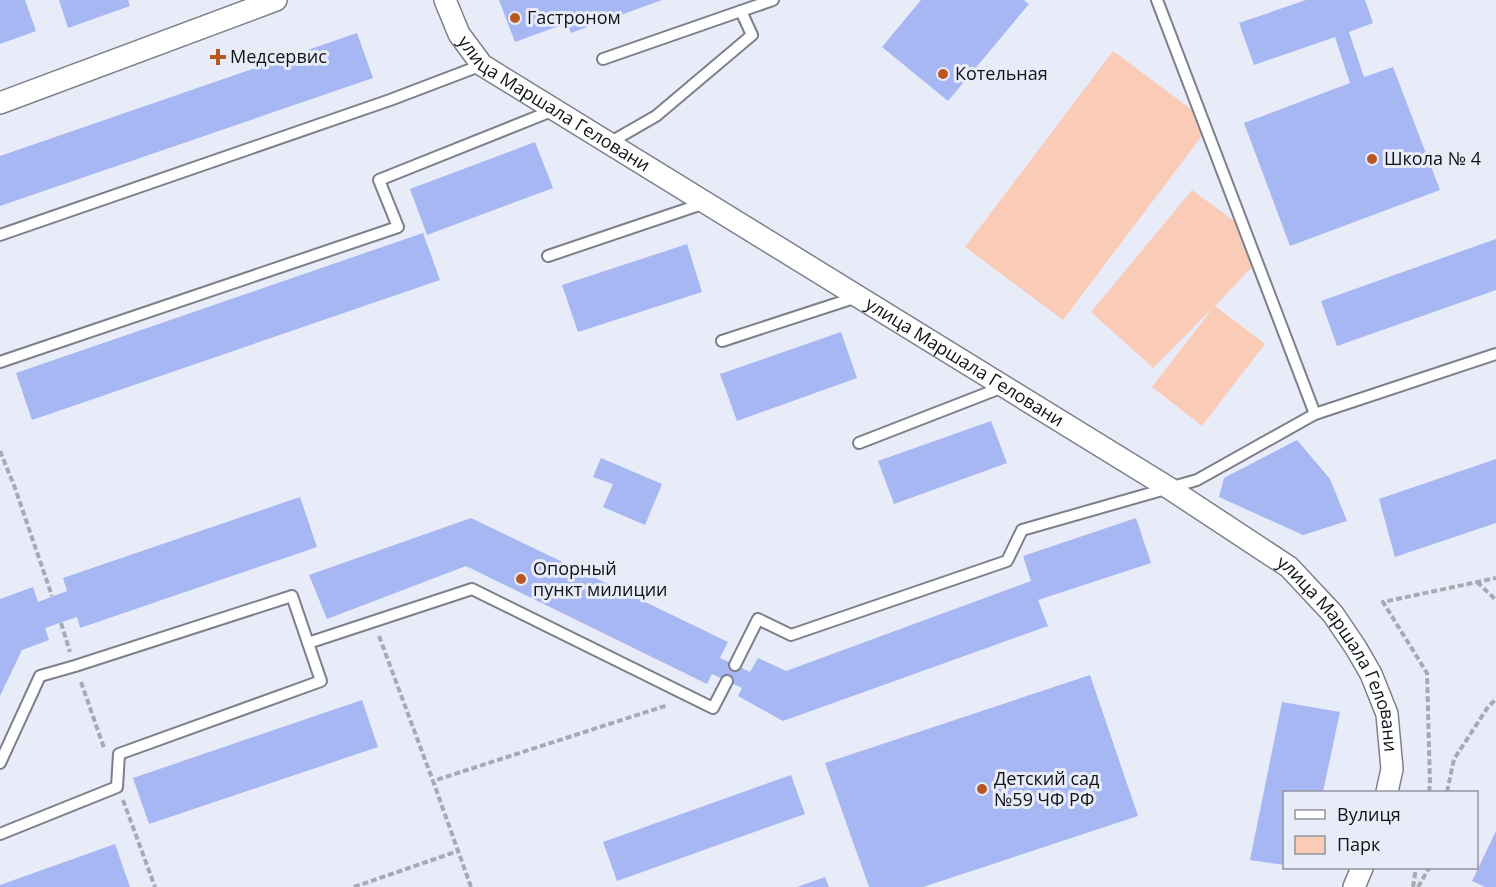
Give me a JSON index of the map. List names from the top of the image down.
{
  "streets": {
    "street": ["улица Маршала Геловани"]
  },
  "places": {
    "other": [
      "Гастроном",
      "Котельная",
      "Школа № 4",
      "Опорный пункт милиции",
      "Детский сад №59 ЧФ РФ"
    ],
    "health": ["Медсервис"]
  },
  "legend": ["Вулиця", "Парк"]
}
